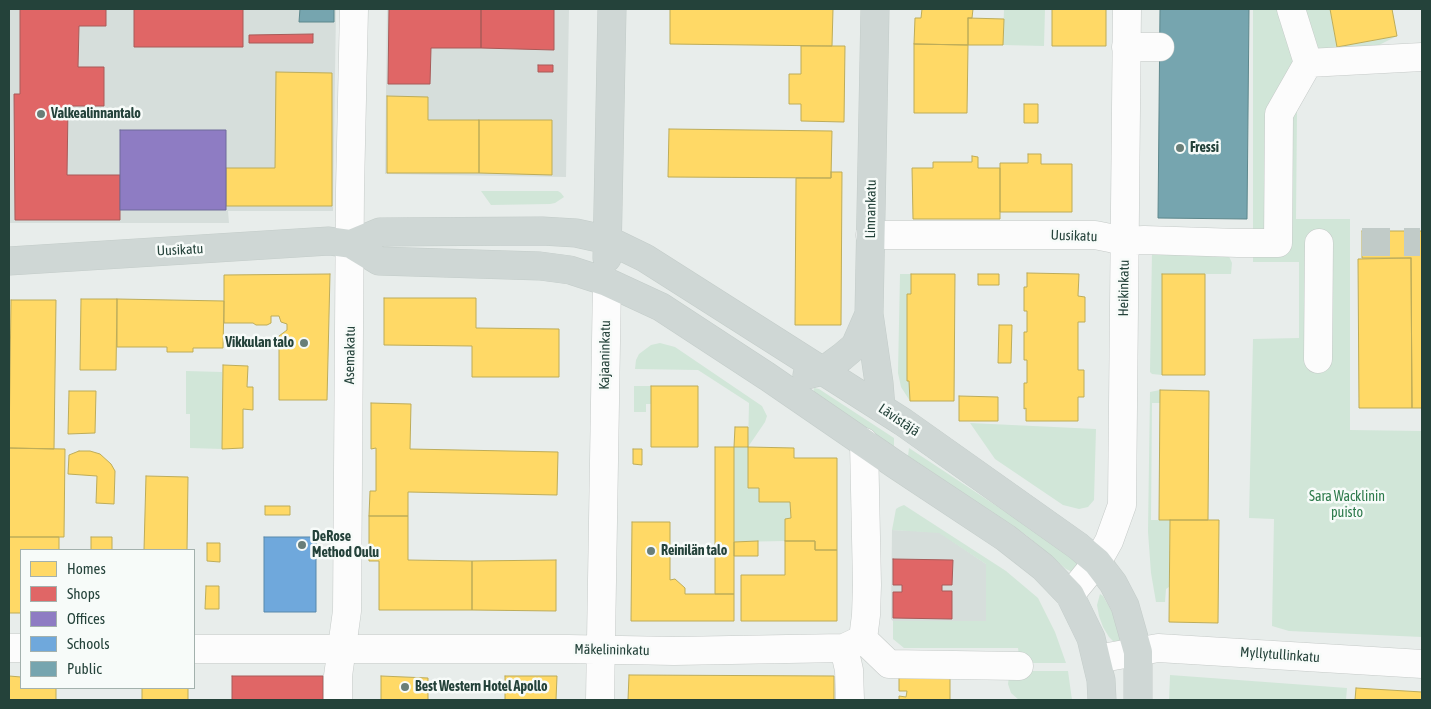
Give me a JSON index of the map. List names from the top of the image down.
{
  "streets": {
    "main road": [
      "Linnankatu",
      "Uusikatu",
      "Kajaaninkatu",
      "Lävistäjä"
    ],
    "street": [
      "Heikinkatu",
      "Asemakatu",
      "Mäkelininkatu",
      "Myllytullinkatu"
    ]
  },
  "crossings": [
    ["Linnankatu", "Uusikatu"],
    ["Linnankatu", "Lävistäjä"],
    ["Uusikatu", "Heikinkatu"],
    ["Uusikatu", "Asemakatu"],
    ["Uusikatu", "Kajaaninkatu"],
    ["Uusikatu", "Lävistäjä"],
    ["Heikinkatu", "Lävistäjä"],
    ["Asemakatu", "Mäkelininkatu"],
    ["Kajaaninkatu", "Lävistäjä"],
    ["Kajaaninkatu", "Mäkelininkatu"],
    ["Lävistäjä", "Myllytullinkatu"]
  ],
  "parks": ["Sara Wacklinin puisto"],
  "places": [
    "Valkealinnantalo",
    "Fressi",
    "Vikkulan talo",
    "DeRose Method Oulu",
    "Reinilän talo",
    "Best Western Hotel Apollo"
  ],
  "legend": [
    "Homes",
    "Shops",
    "Offices",
    "Schools",
    "Public"
  ]
}
